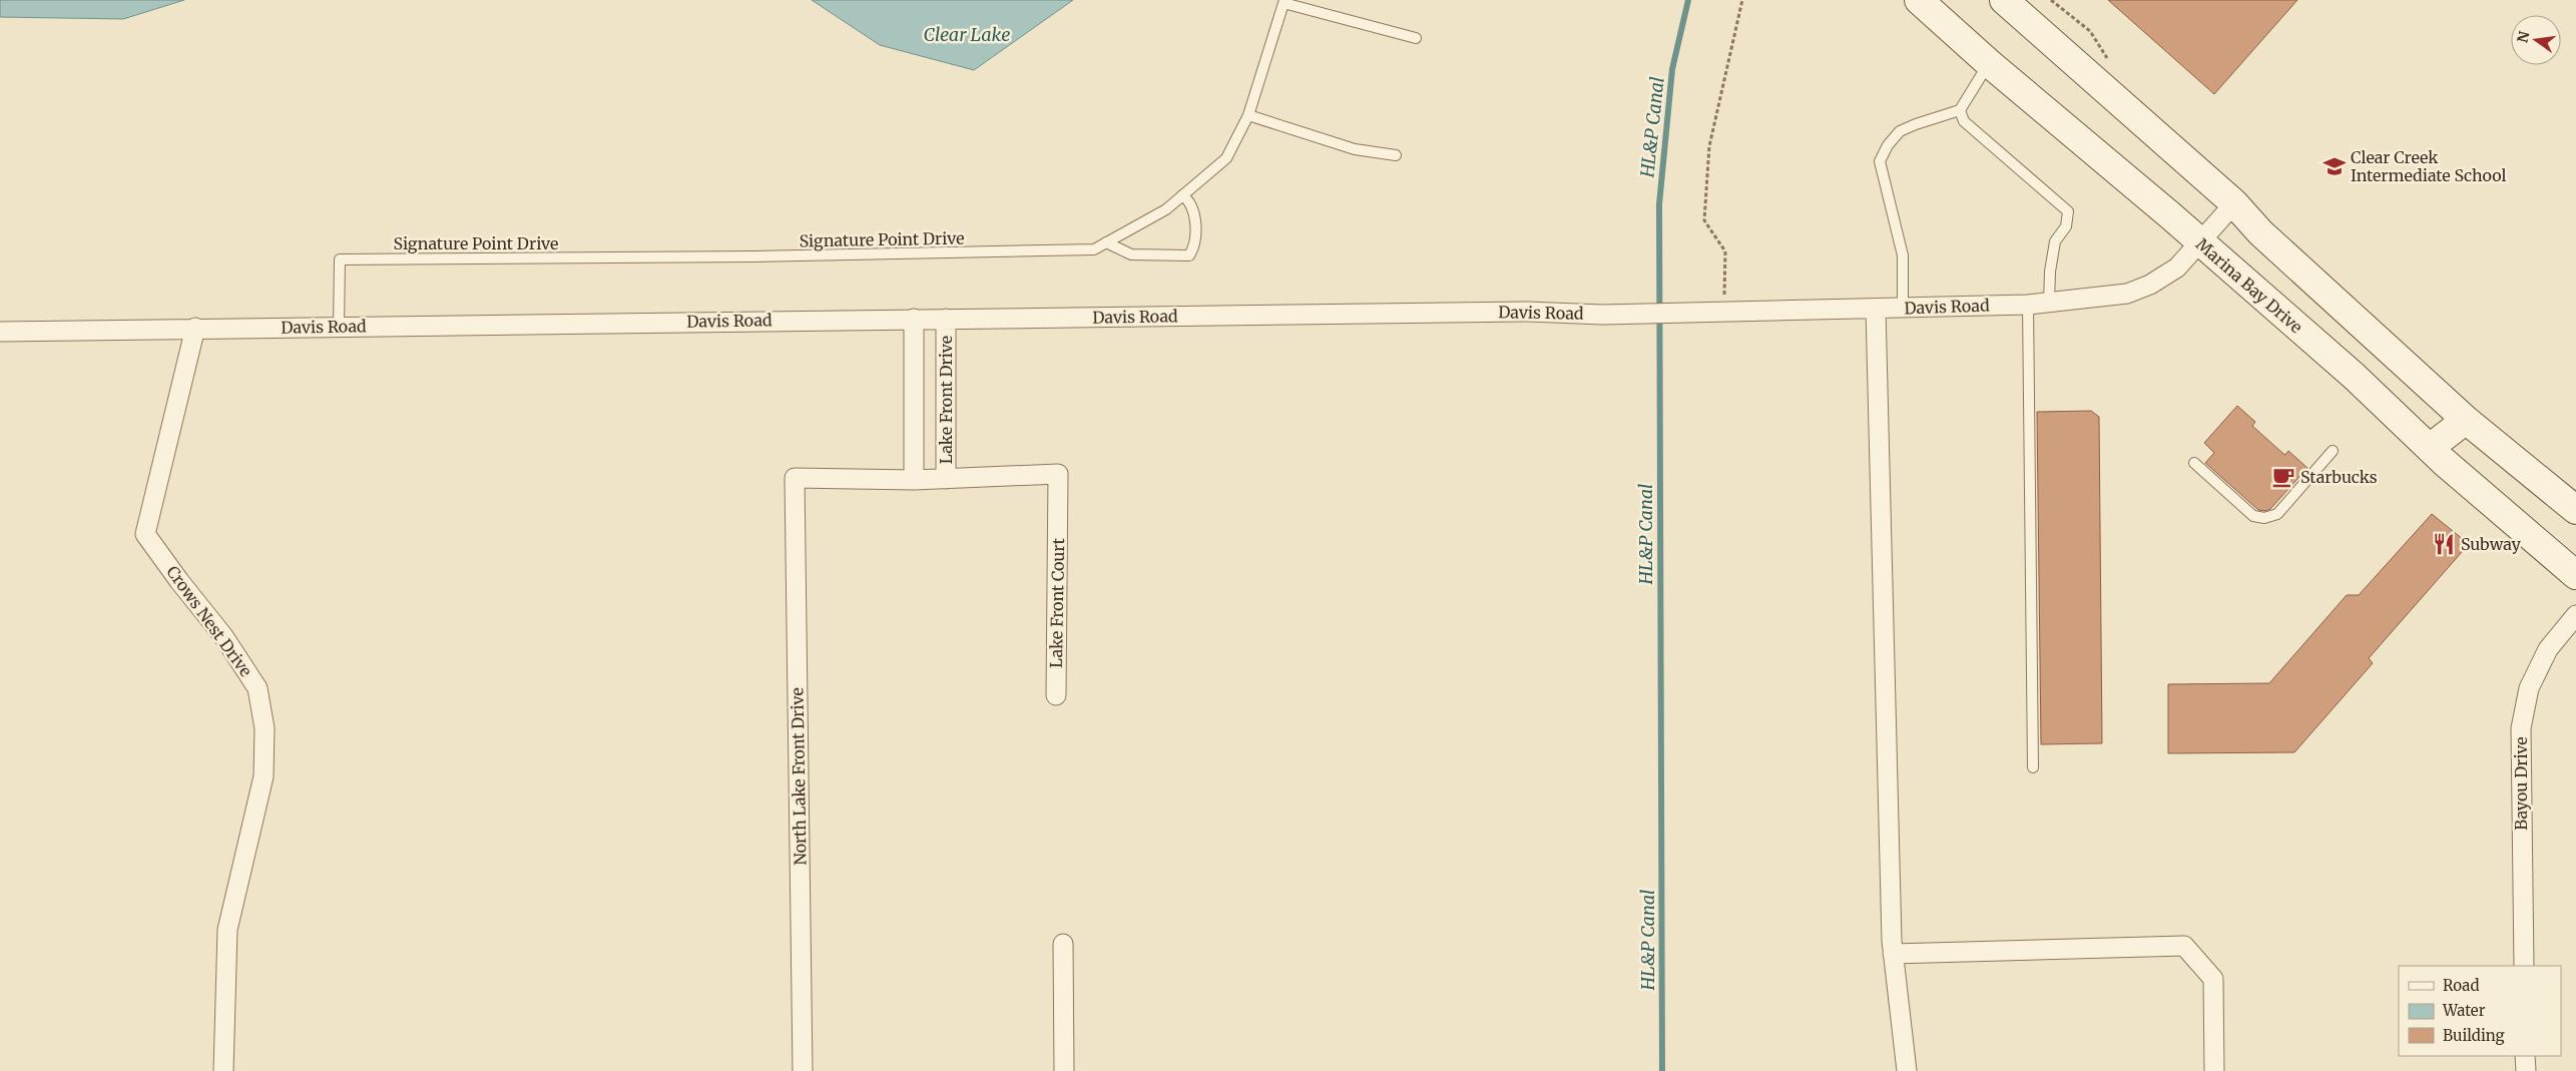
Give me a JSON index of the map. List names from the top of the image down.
{
  "streets": {
    "main road": ["Marina Bay Drive"],
    "street": [
      "Davis Road",
      "Lake Front Drive",
      "Lake Front Court",
      "Crows Nest Drive",
      "North Lake Front Drive",
      "Bayou Drive"
    ],
    "lane": ["Signature Point Drive"]
  },
  "crossings": [
    ["Signature Point Drive", "Davis Road"],
    ["Marina Bay Drive", "Davis Road"],
    ["Davis Road", "Lake Front Drive"],
    ["Davis Road", "Crows Nest Drive"],
    ["Lake Front Drive", "Lake Front Court"],
    ["Lake Front Drive", "North Lake Front Drive"]
  ],
  "water": ["Clear Lake", "HL&P Canal"],
  "places": {
    "school or university": ["Clear Creek Intermediate School"],
    "cafe": ["Starbucks"],
    "restaurant": ["Subway"]
  },
  "legend": ["Road", "Water", "Building"],
  "north": "left"
}
